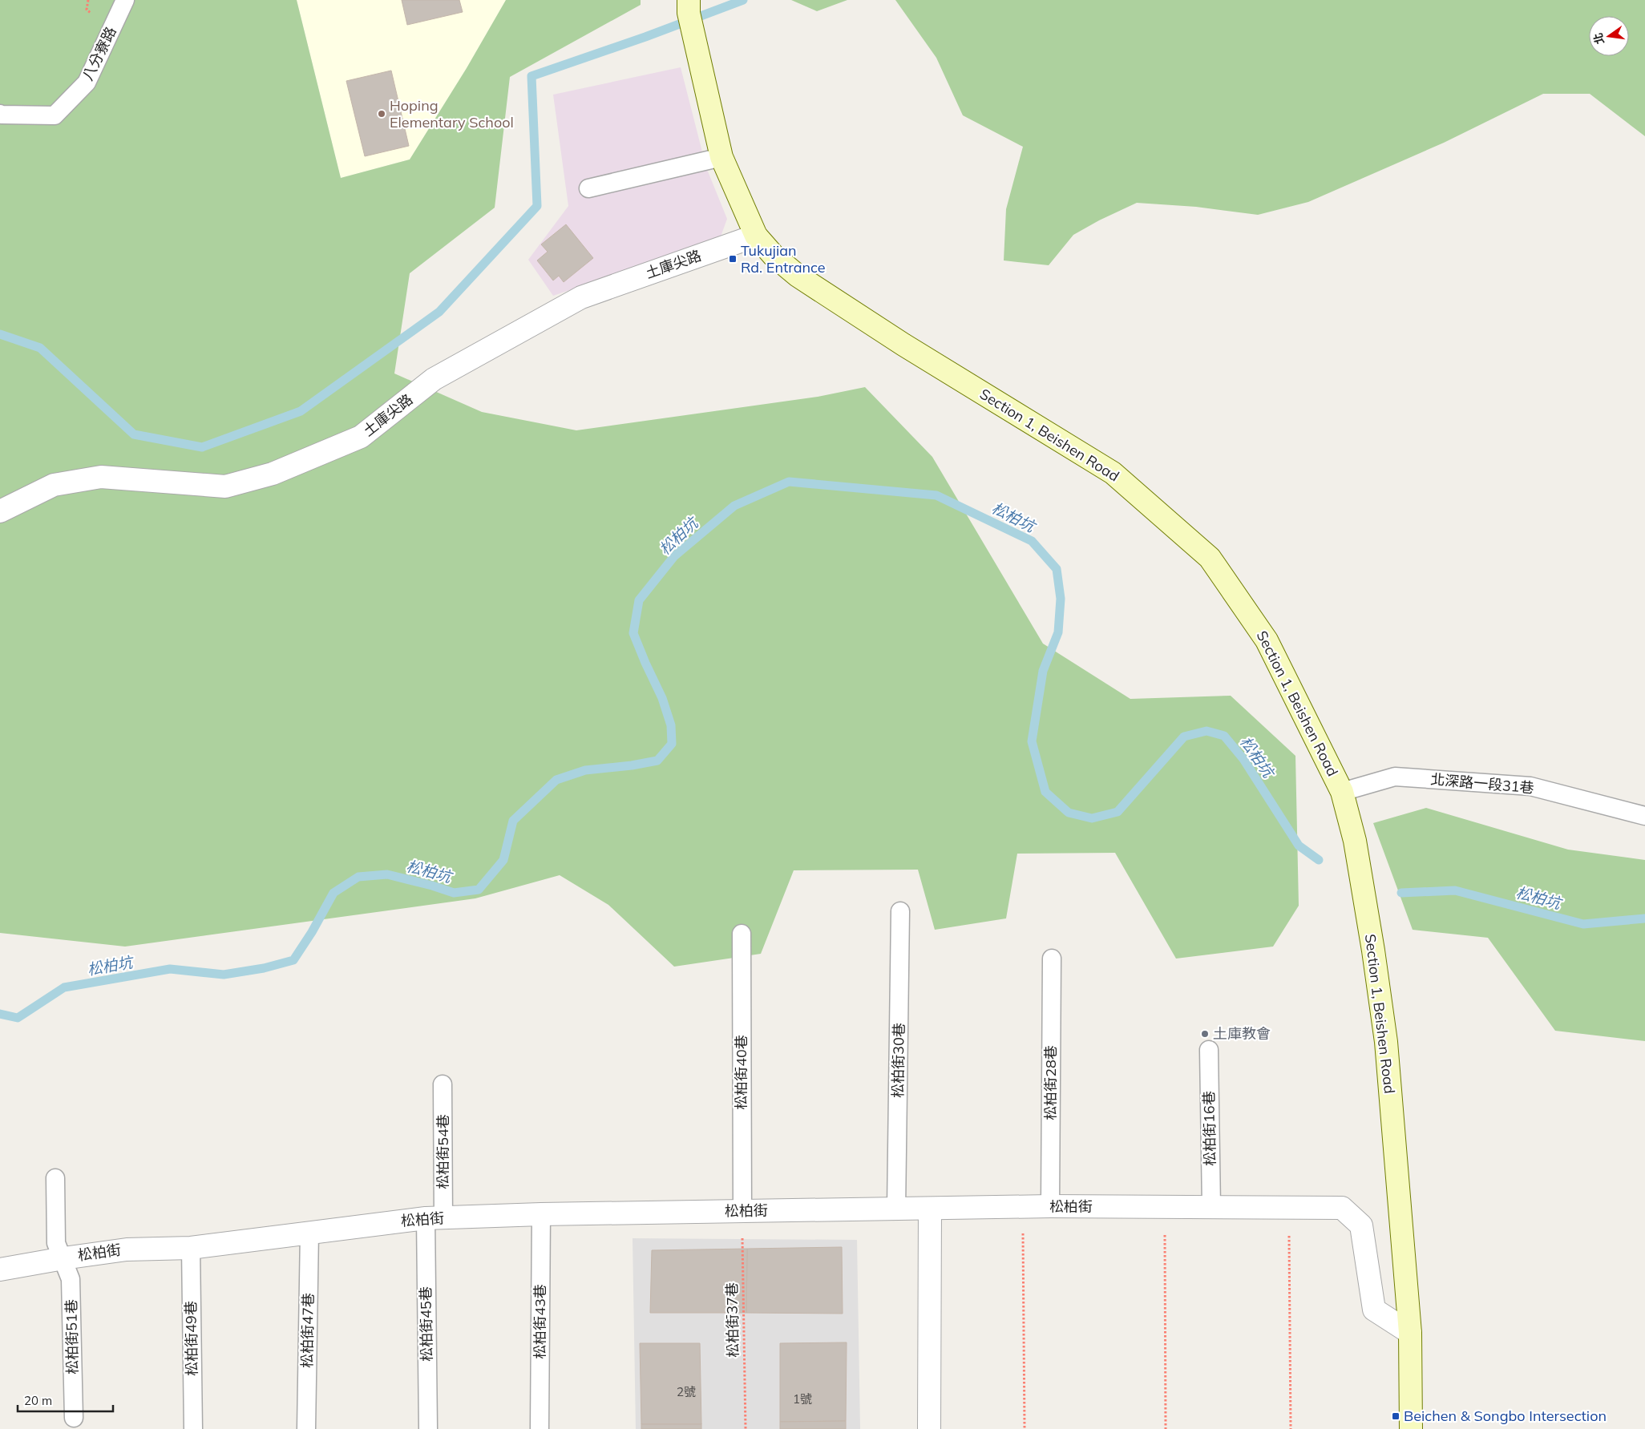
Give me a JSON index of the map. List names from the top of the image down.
{
  "streets": {
    "main road": ["Section 1, Beishen Road"],
    "street": ["土庫尖路", "松柏街"],
    "lane": [
      "八分寮路",
      "北深路一段31巷",
      "松柏街30巷",
      "松柏街40巷",
      "松柏街28巷",
      "松柏街16巷",
      "松柏街54巷",
      "松柏街43巷",
      "松柏街45巷",
      "松柏街47巷",
      "松柏街51巷",
      "松柏街49巷"
    ],
    "path": ["松柏街37巷"]
  },
  "crossings": [
    ["土庫尖路", "Section 1, Beishen Road"],
    ["Section 1, Beishen Road", "北深路一段31巷"],
    ["Section 1, Beishen Road", "松柏街"],
    ["松柏街30巷", "松柏街"],
    ["松柏街40巷", "松柏街"],
    ["松柏街40巷", "松柏街37巷"],
    ["松柏街28巷", "松柏街"],
    ["松柏街16巷", "松柏街"],
    ["松柏街54巷", "松柏街"],
    ["松柏街54巷", "松柏街45巷"],
    ["松柏街", "松柏街37巷"],
    ["松柏街", "松柏街43巷"],
    ["松柏街", "松柏街45巷"],
    ["松柏街", "松柏街47巷"],
    ["松柏街", "松柏街51巷"],
    ["松柏街", "松柏街49巷"]
  ],
  "water": ["松柏坑"],
  "places": {
    "other": ["Hoping Elementary School", "土庫教會"],
    "transit": ["Tukujian Rd. Entrance", "Beichen & Songbo Intersection"]
  },
  "house_numbers": ["2號", "1號"],
  "scale_bar": "20 m",
  "north": "left"
}
